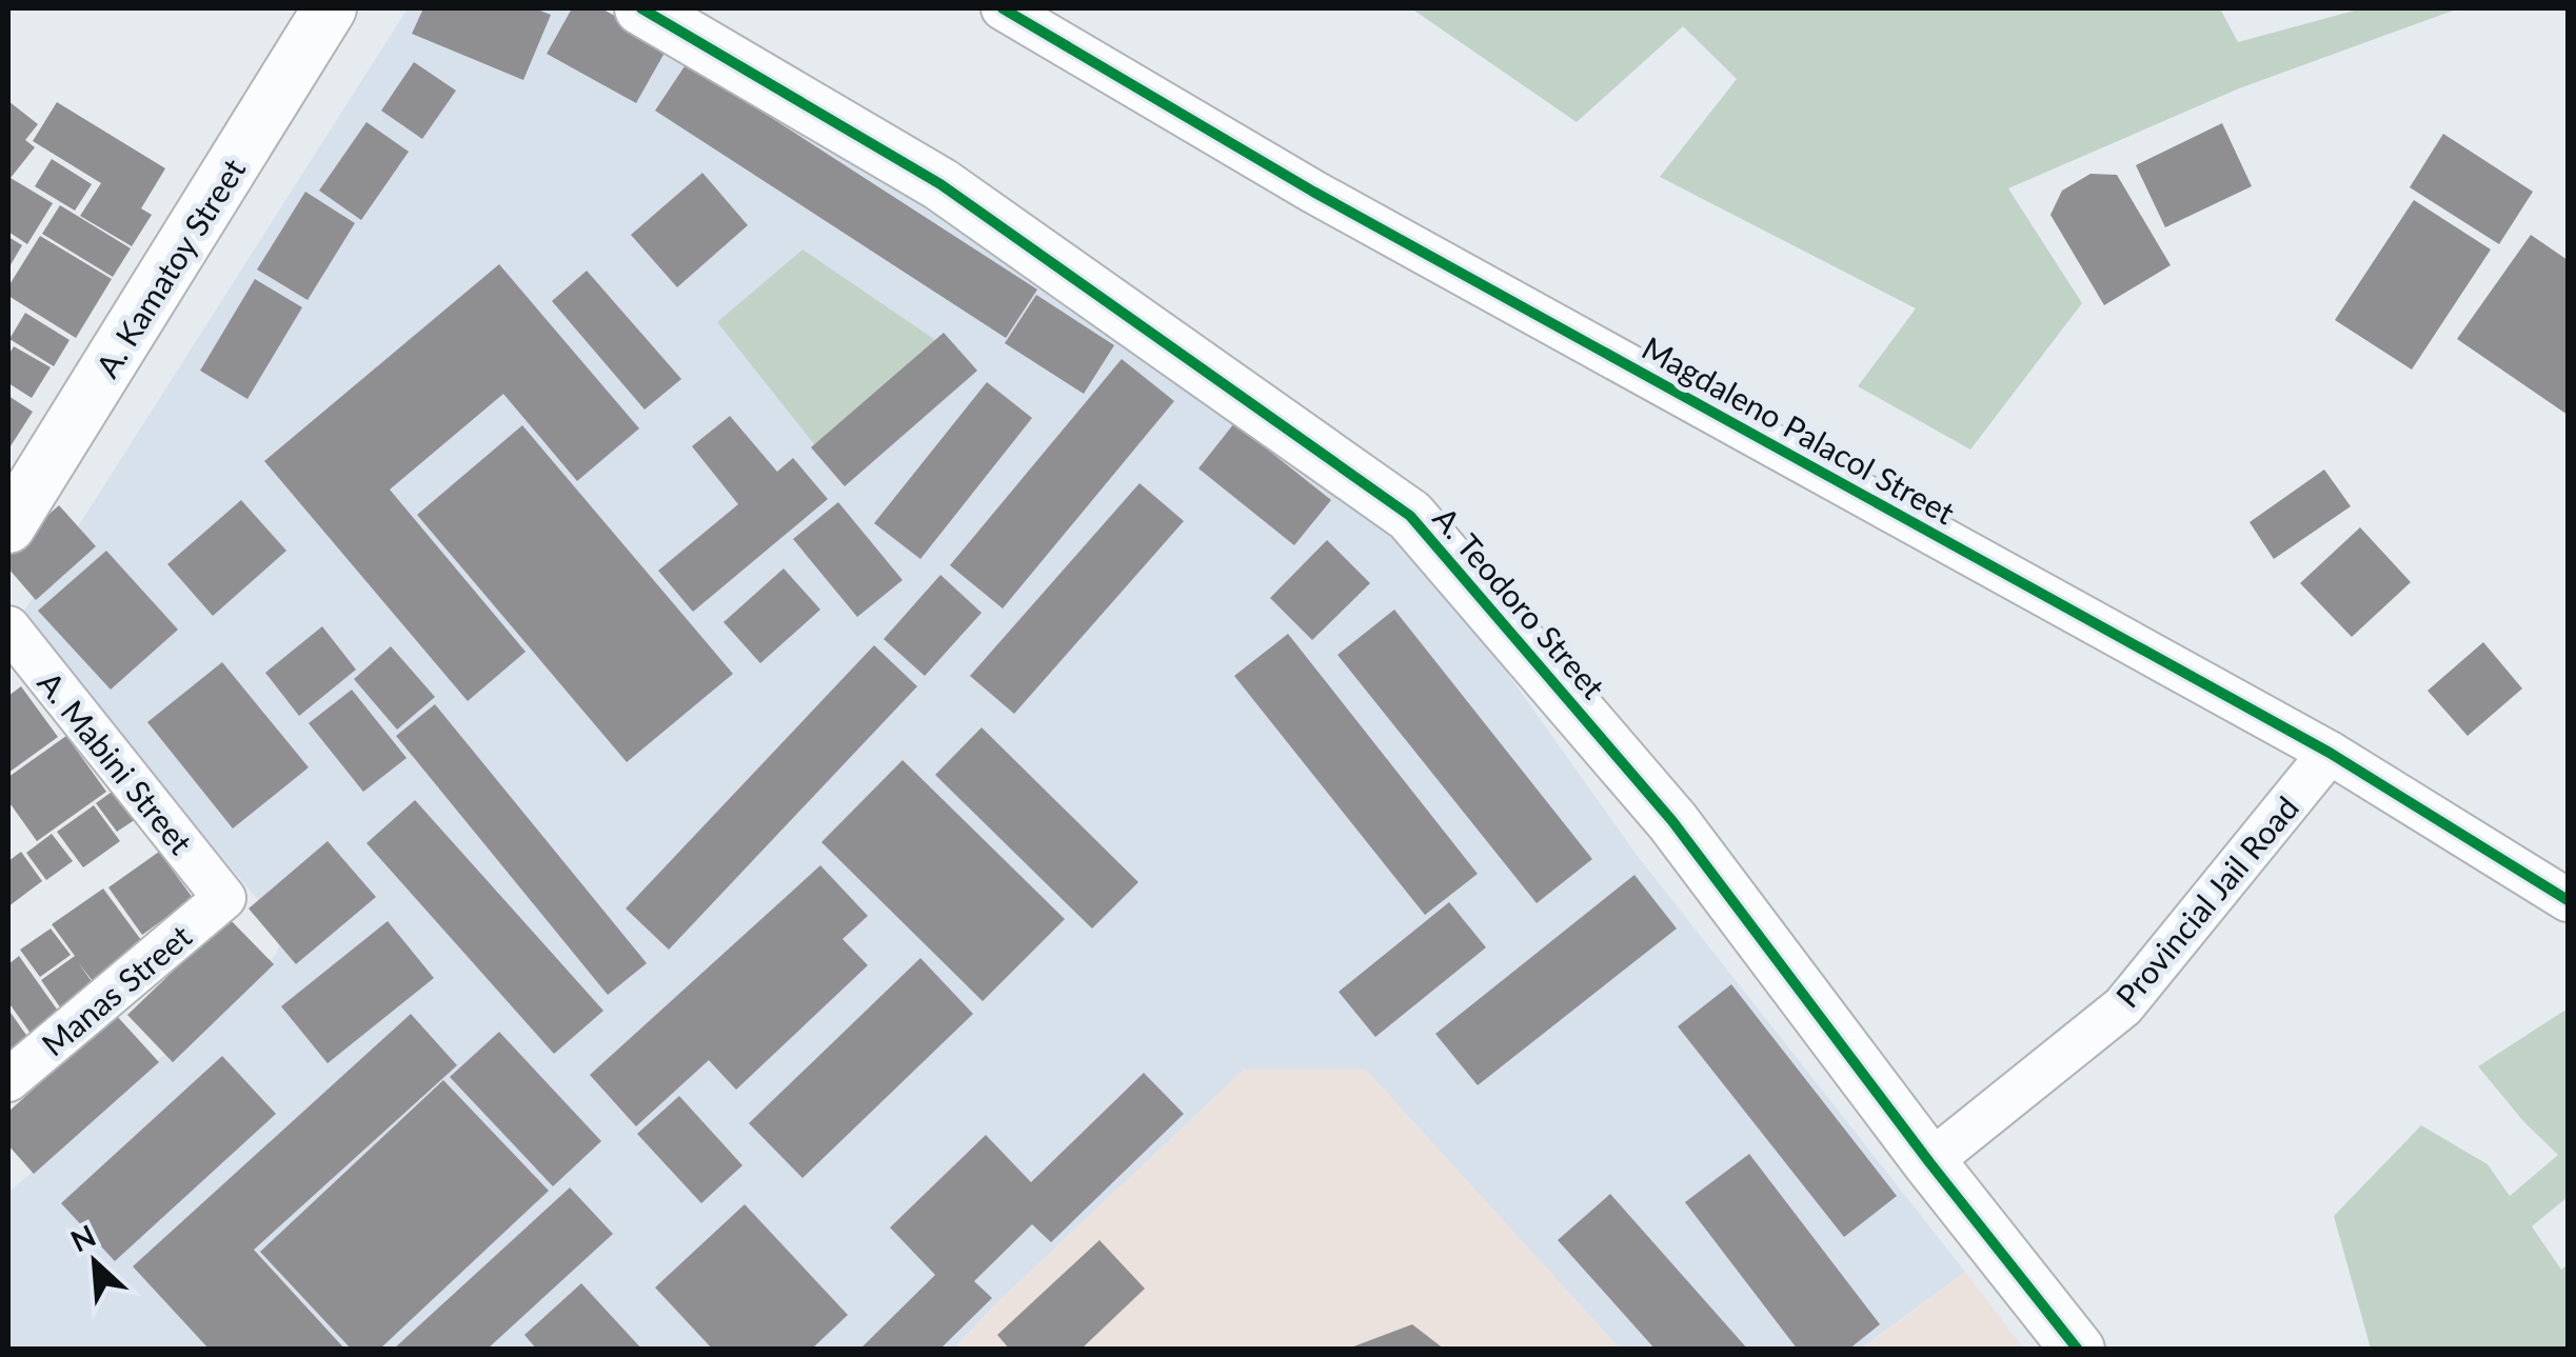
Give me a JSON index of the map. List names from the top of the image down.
{
  "streets": {
    "street": [
      "A. Kamatoy Street",
      "Magdaleno Palacol Street",
      "A. Teodoro Street",
      "A. Mabini Street",
      "Provincial Jail Road",
      "Manas Street"
    ]
  },
  "crossings": [
    ["Magdaleno Palacol Street", "Provincial Jail Road"],
    ["A. Teodoro Street", "Provincial Jail Road"],
    ["A. Mabini Street", "Manas Street"]
  ],
  "north": "top left"
}
